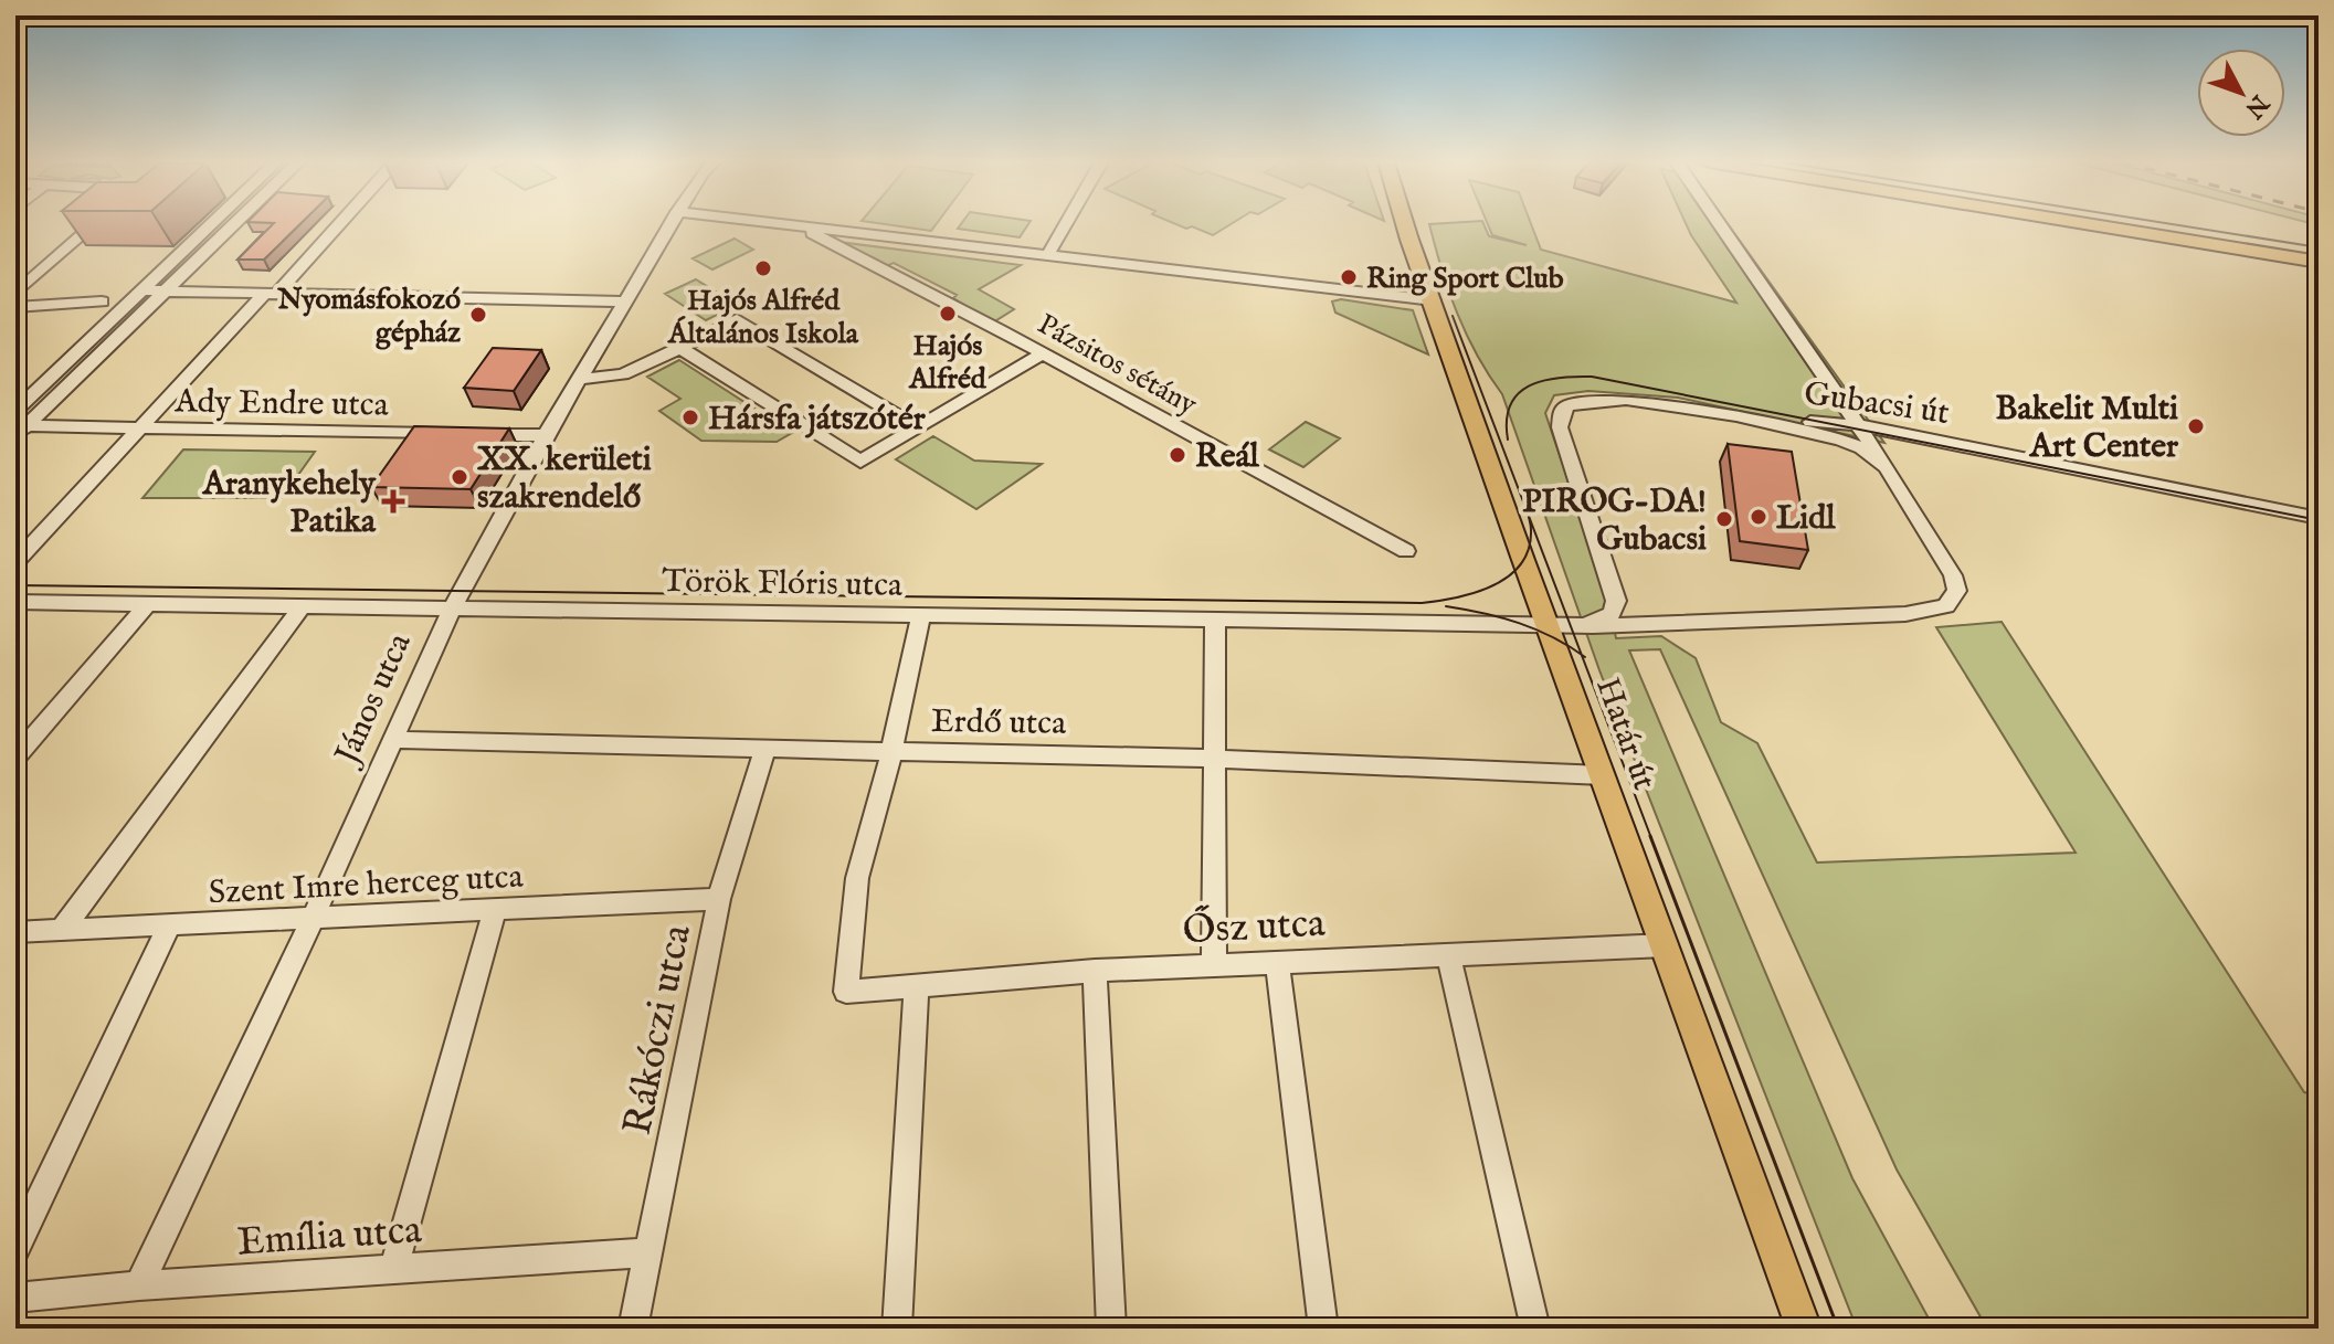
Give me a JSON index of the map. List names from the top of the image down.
{
  "streets": {
    "main road": ["Határ út"],
    "street": [
      "Pázsitos sétány",
      "Ady Endre utca",
      "Gubacsi út",
      "Török Flóris utca",
      "János utca",
      "Erdő utca",
      "Szent Imre herceg utca",
      "Ősz utca",
      "Rákóczi utca",
      "Emília utca"
    ]
  },
  "crossings": [
    ["Török Flóris utca", "János utca"],
    ["Török Flóris utca", "Határ út"],
    ["János utca", "Erdő utca"],
    ["János utca", "Szent Imre herceg utca"],
    ["János utca", "Emília utca"],
    ["Erdő utca", "Határ út"],
    ["Erdő utca", "Ősz utca"],
    ["Erdő utca", "Rákóczi utca"],
    ["Határ út", "Ősz utca"],
    ["Szent Imre herceg utca", "Rákóczi utca"],
    ["Rákóczi utca", "Emília utca"]
  ],
  "places": {
    "other": [
      "Hajós Alfréd Általános Iskola",
      "Ring Sport Club",
      "Hajós Alfréd",
      "Nyomásfokozó gépház",
      "Hársfa játszótér",
      "Bakelit Multi Art Center",
      "Reál",
      "XX. kerületi szakrendelő",
      "Lidl",
      "PIROG-DA! Gubacsi"
    ],
    "health": ["Aranykehely Patika"]
  },
  "north": "bottom right"
}
